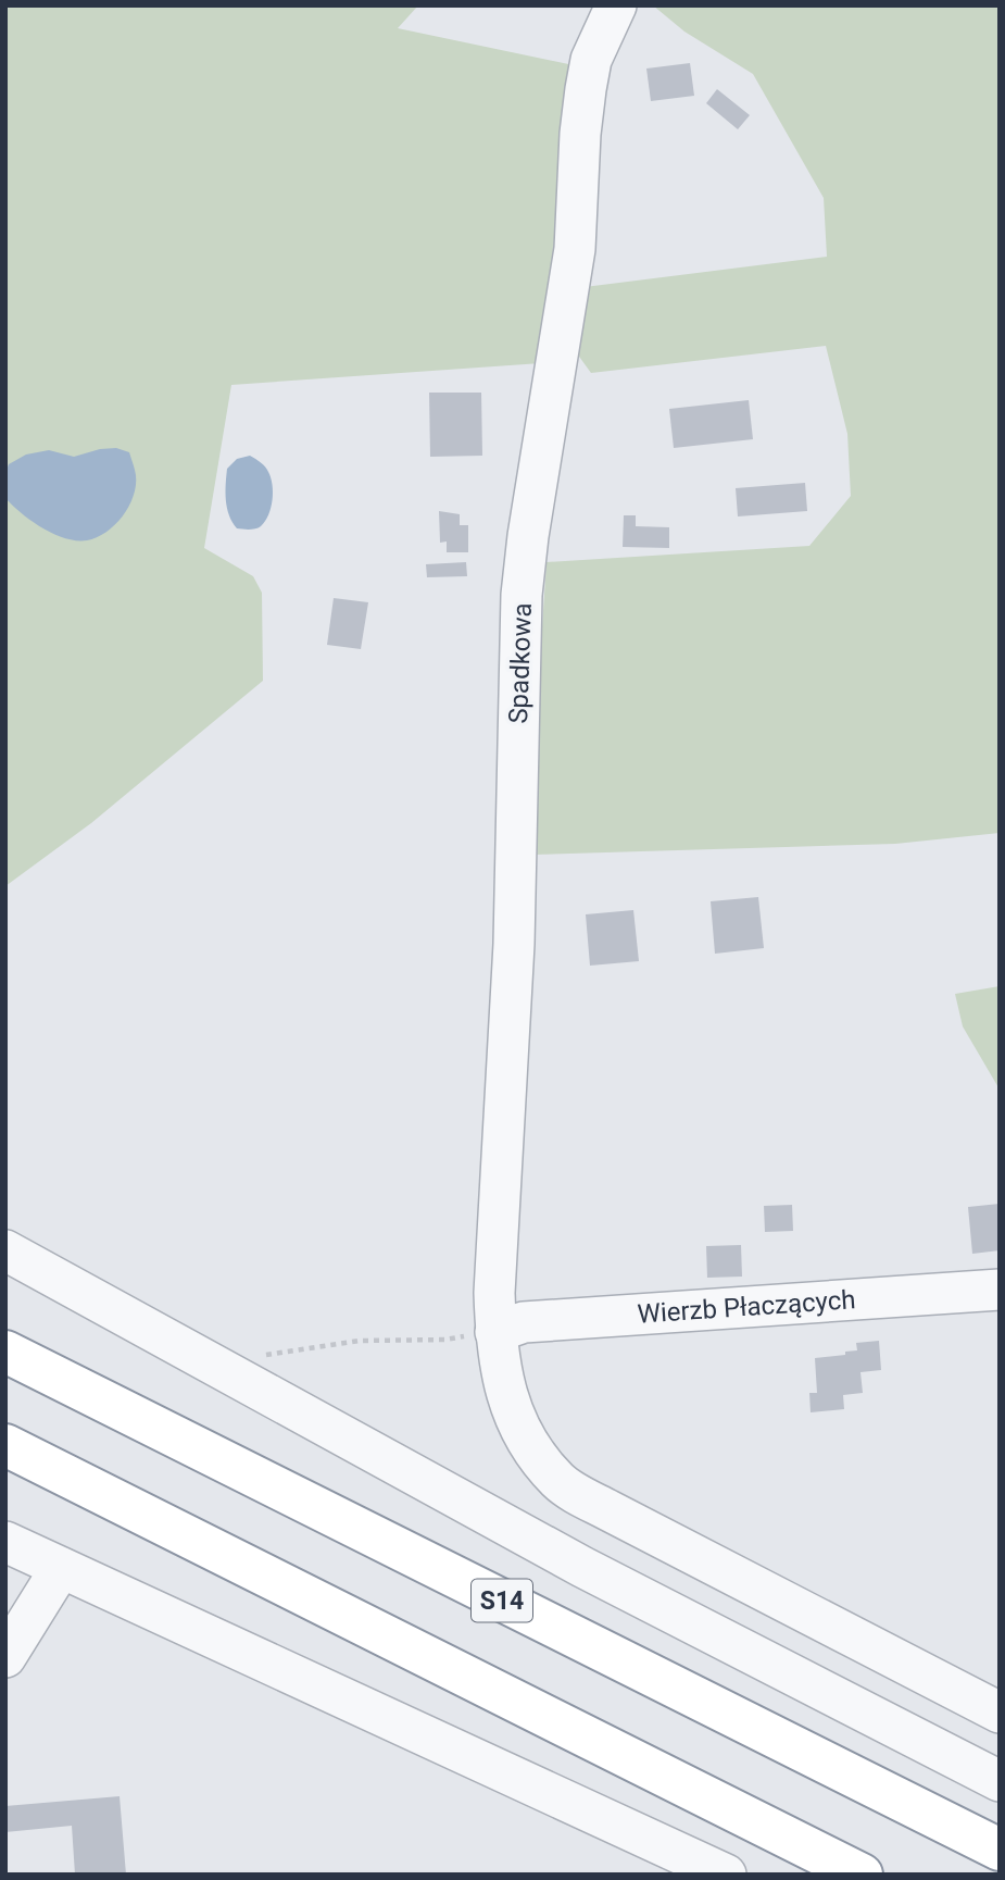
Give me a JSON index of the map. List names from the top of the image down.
{
  "streets": {
    "highway": ["S14"],
    "street": ["Spadkowa", "Wierzb Płaczących"]
  },
  "crossings": [
    ["Spadkowa", "Wierzb Płaczących"]
  ]
}
